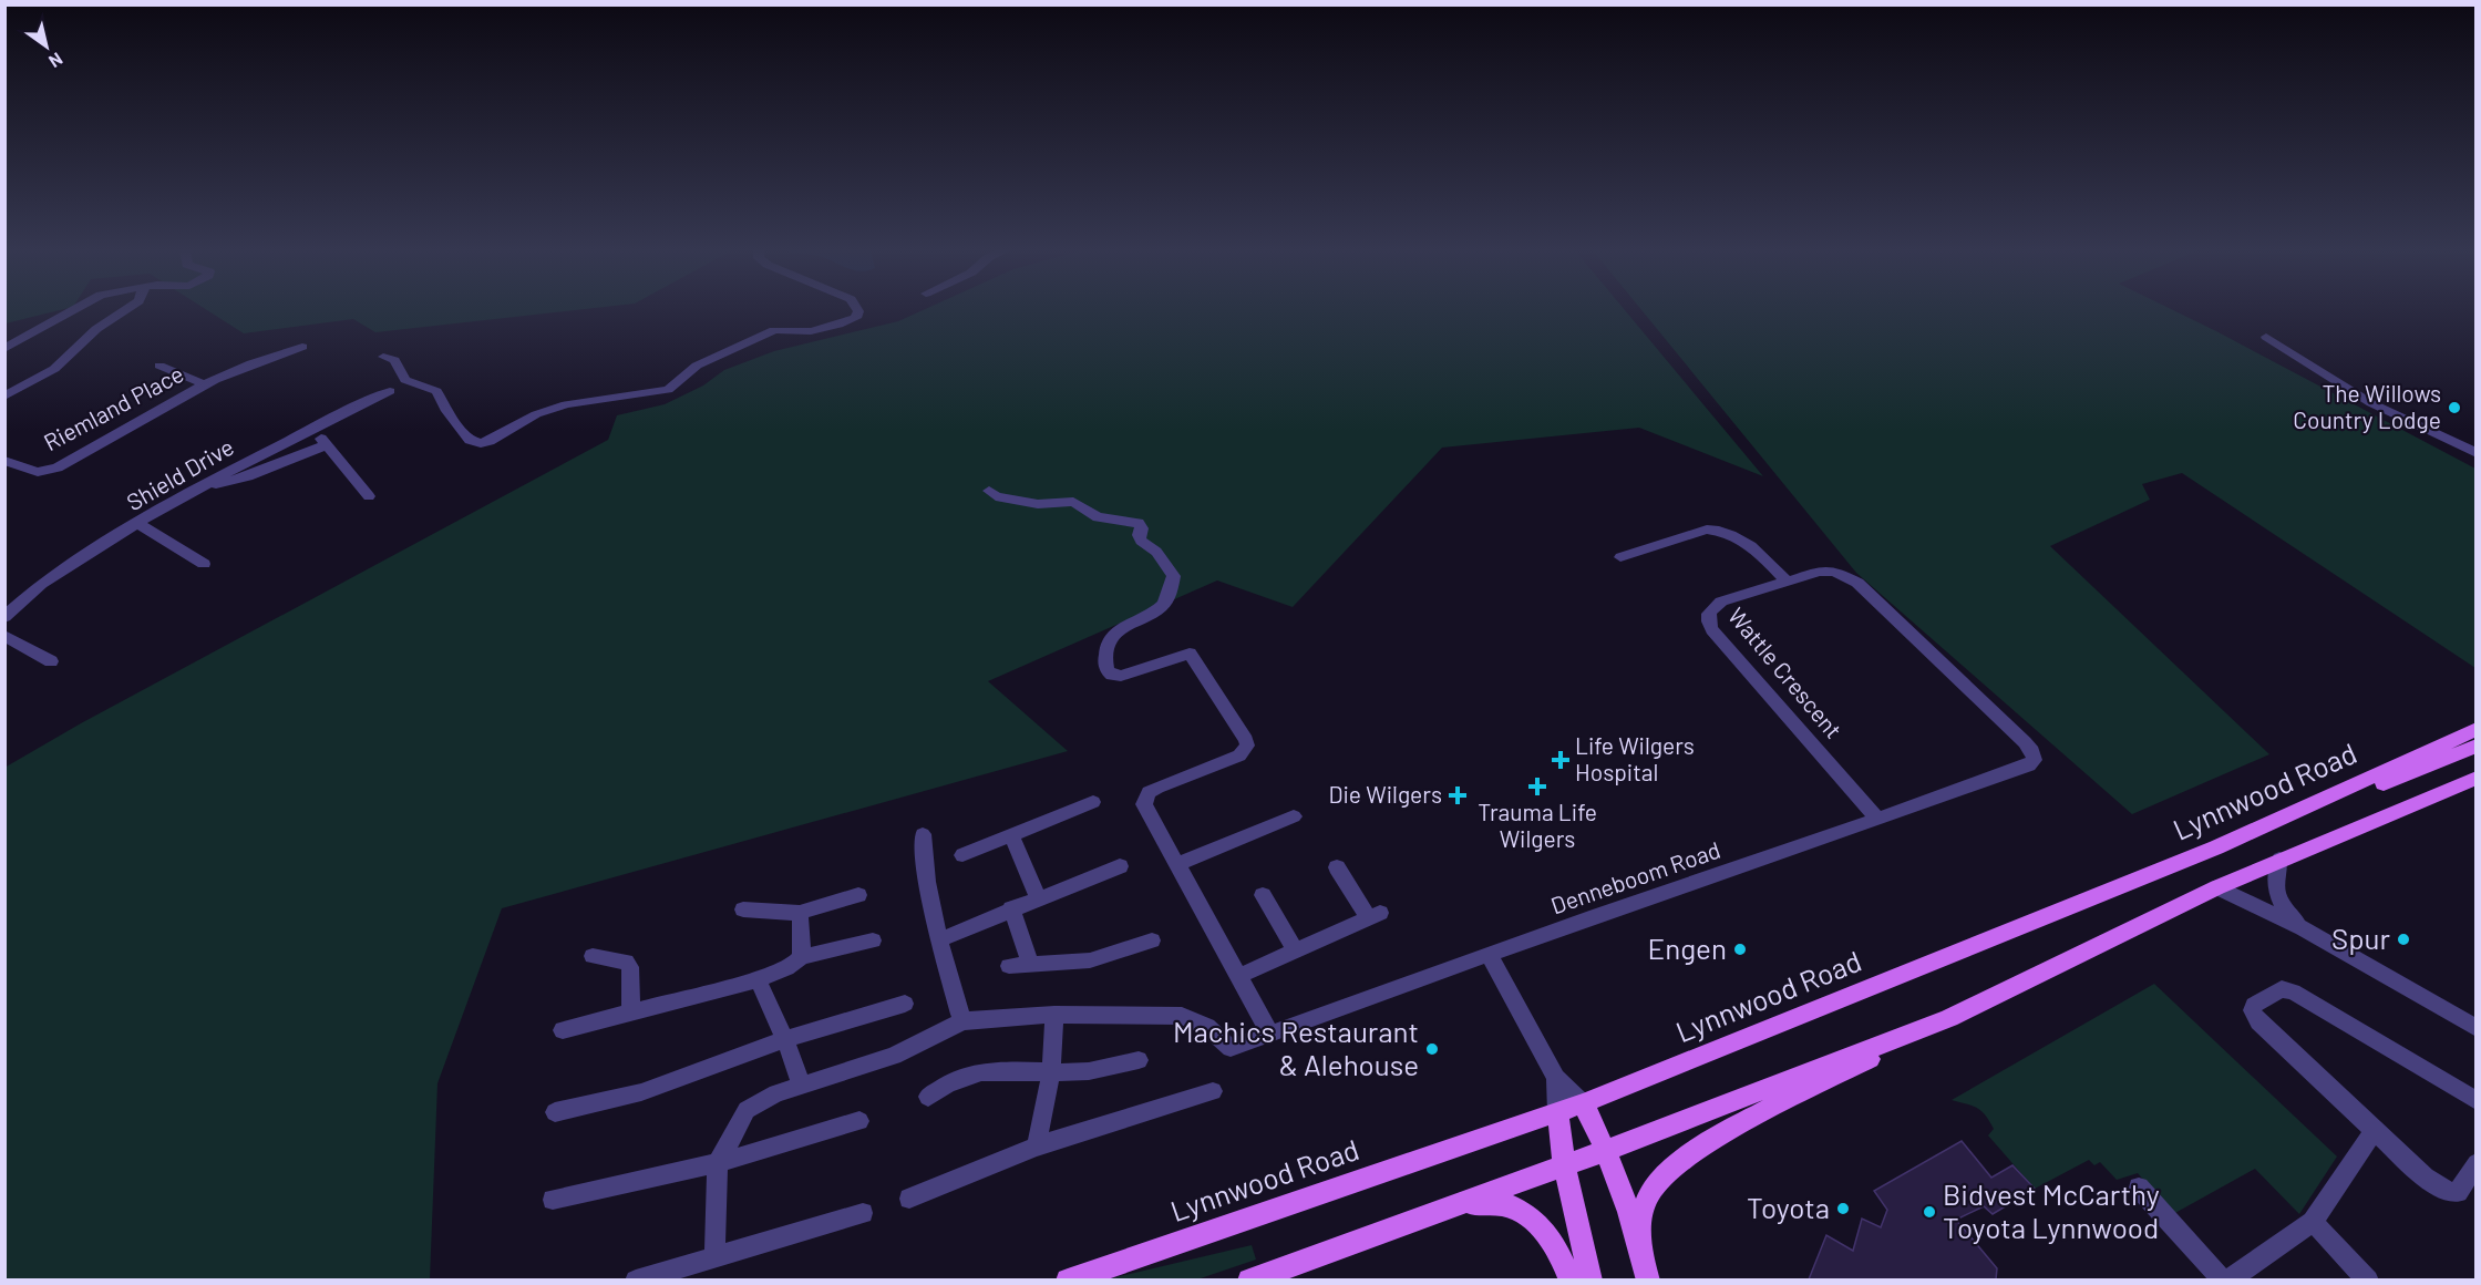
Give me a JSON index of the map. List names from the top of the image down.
{
  "streets": {
    "main road": ["Lynnwood Road"],
    "street": [
      "Riemland Place",
      "Shield Drive",
      "Wattle Crescent",
      "Denneboom Road"
    ]
  },
  "crossings": [
    ["Wattle Crescent", "Denneboom Road"]
  ],
  "places": {
    "other": [
      "The Willows Country Lodge",
      "Spur",
      "Engen",
      "Machics Restaurant & Alehouse",
      "Toyota",
      "Bidvest McCarthy Toyota Lynnwood"
    ],
    "health": ["Life Wilgers Hospital", "Trauma Life Wilgers", "Die Wilgers"]
  },
  "north": "bottom right"
}
